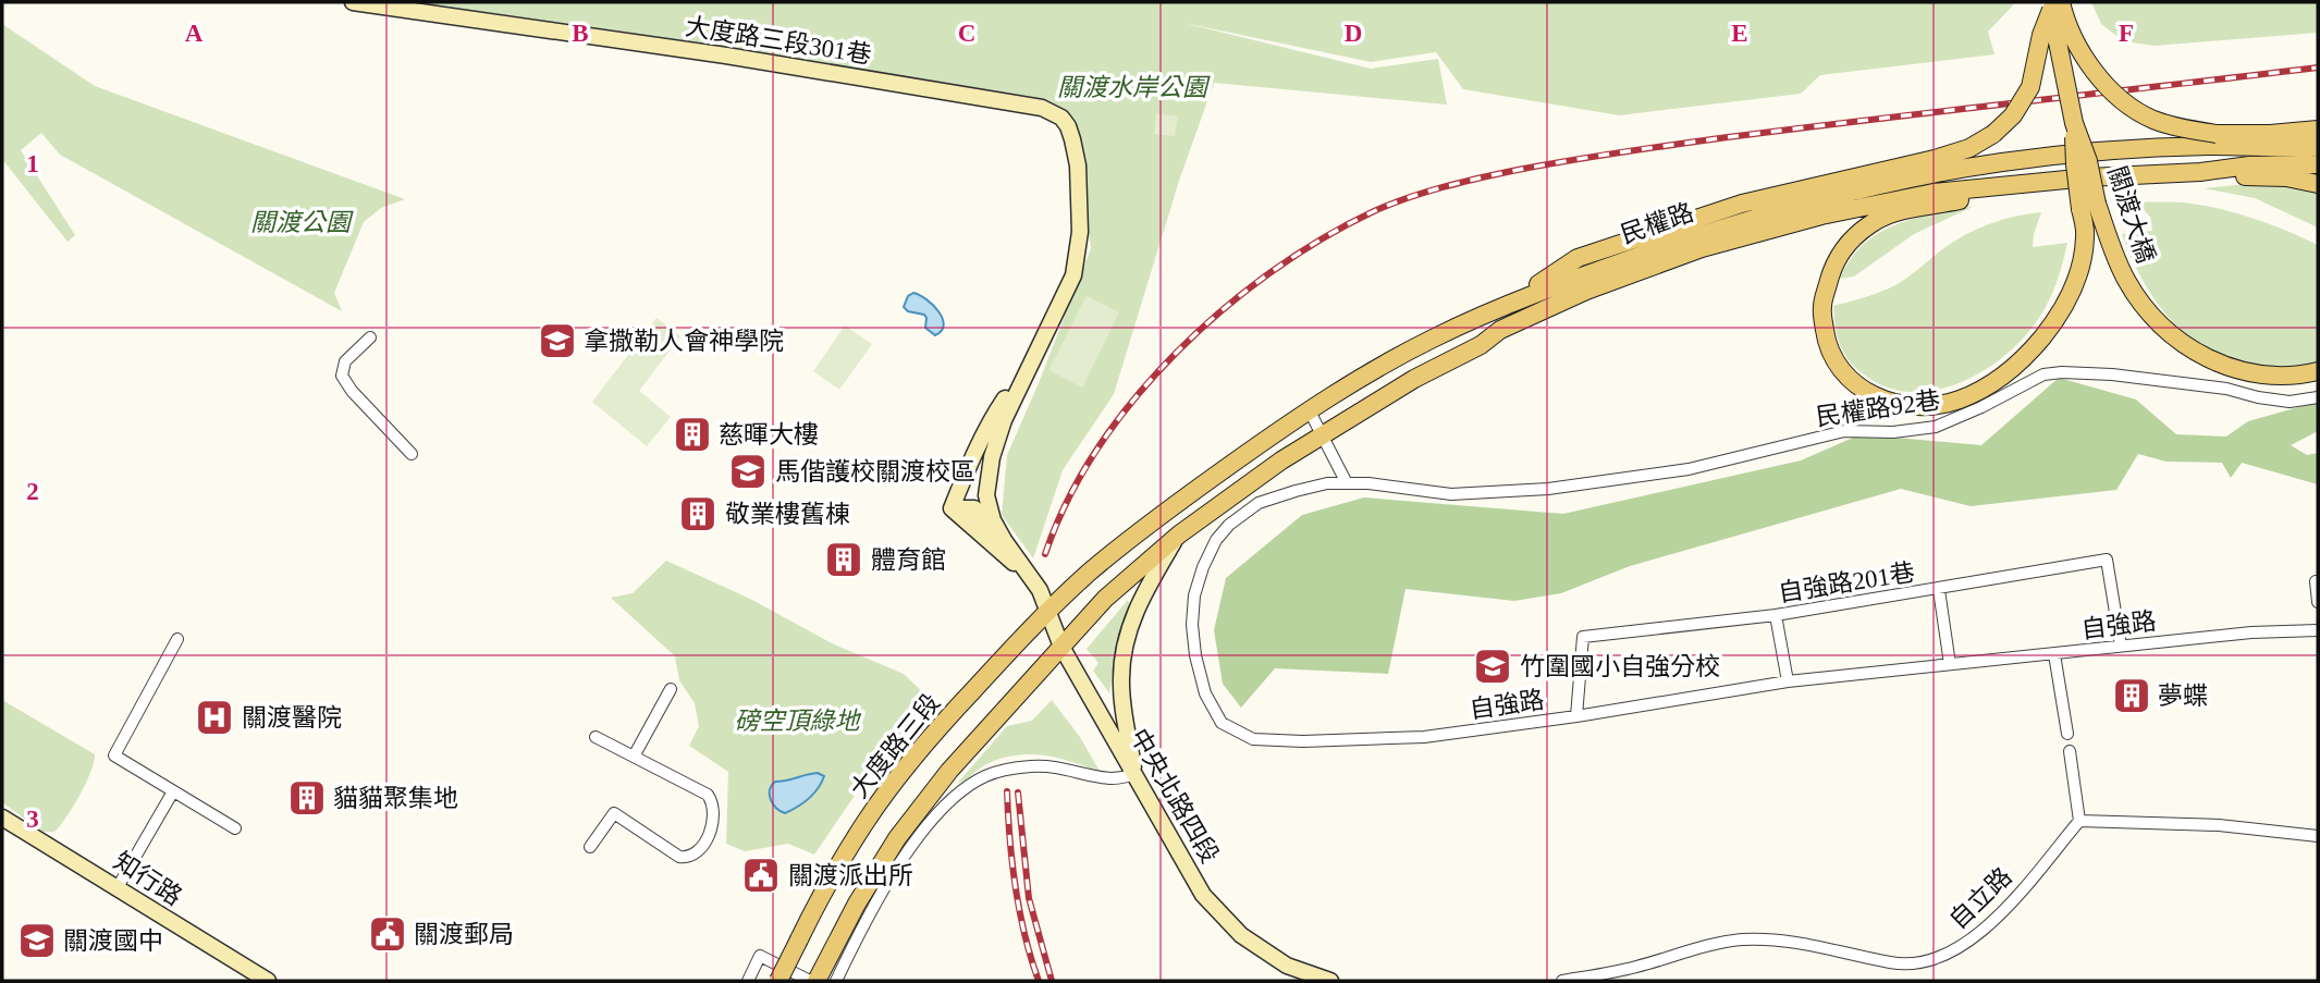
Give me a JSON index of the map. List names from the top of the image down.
{
  "streets": {
    "main road": ["關渡大橋", "民權路", "大度路三段"],
    "street": [
      "大度路三段301巷",
      "民權路92巷",
      "自強路201巷",
      "自強路",
      "中央北路四段",
      "知行路",
      "自立路"
    ]
  },
  "crossings": [
    ["關渡大橋", "民權路"],
    ["民權路", "大度路三段"],
    ["民權路", "中央北路四段"],
    ["民權路92巷", "自強路"],
    ["自強路201巷", "自強路"],
    ["大度路三段", "中央北路四段"]
  ],
  "parks": ["關渡水岸公園", "關渡公園", "磅空頂綠地"],
  "places": {
    "school or university": [
      "拿撒勒人會神學院",
      "馬偕護校關渡校區",
      "竹圍國小自強分校",
      "關渡國中"
    ],
    "building": [
      "慈暉大樓",
      "敬業樓舊棟",
      "體育館",
      "夢蝶",
      "貓貓聚集地"
    ],
    "hospital": ["關渡醫院"],
    "public building": ["關渡派出所", "關渡郵局"]
  },
  "grid": {
    "columns": [
      "A",
      "B",
      "C",
      "D",
      "E",
      "F"
    ],
    "rows": ["1", "2", "3"]
  }
}
